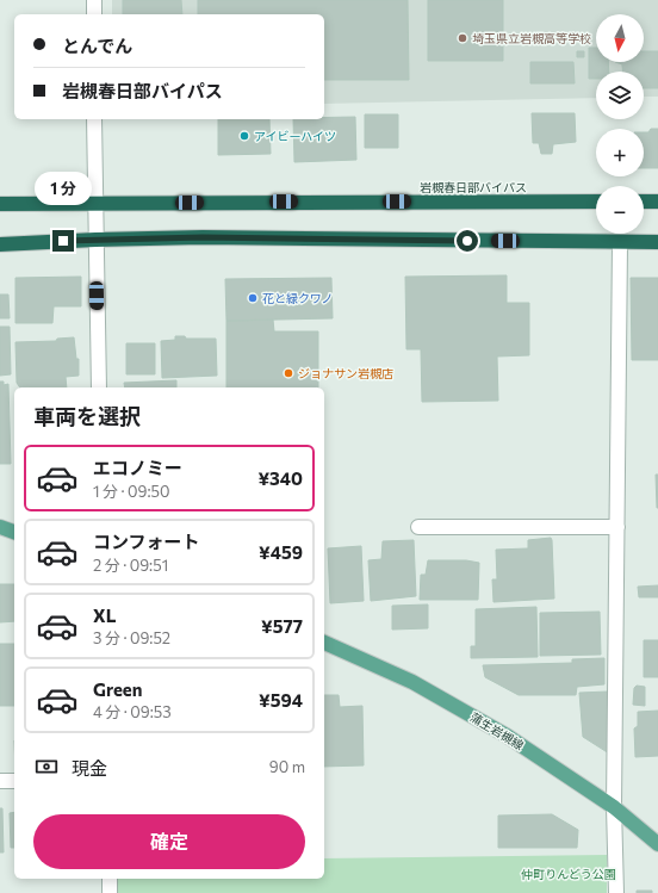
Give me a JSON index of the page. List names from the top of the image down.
{
  "streets": {
    "highway": ["岩槻春日部バイパス"],
    "main road": ["蒲生岩槻線"]
  },
  "parks": ["仲町りんどう公園"],
  "places": [
    "埼玉県立岩槻高等学校",
    "アイビーハイツ",
    "花と緑クワノ",
    "ジョナサン岩槻店"
  ],
  "north": "bottom",
  "page": {
    "map_buttons": ["+", "−"],
    "banner": ["とんでん", "岩槻春日部バイパス"],
    "bubble": "1 分",
    "heading": "車両を選択",
    "list": [
      {
        "name": "エコノミー",
        "note": "1 分 · 09:50",
        "value": "¥340"
      },
      {
        "name": "コンフォート",
        "note": "2 分 · 09:51",
        "value": "¥459"
      },
      {
        "name": "XL",
        "note": "3 分 · 09:52",
        "value": "¥577"
      },
      {
        "name": "Green",
        "note": "4 分 · 09:53",
        "value": "¥594"
      }
    ],
    "pay": ["現金", "90 m"],
    "buttons": "確定"
  }
}
